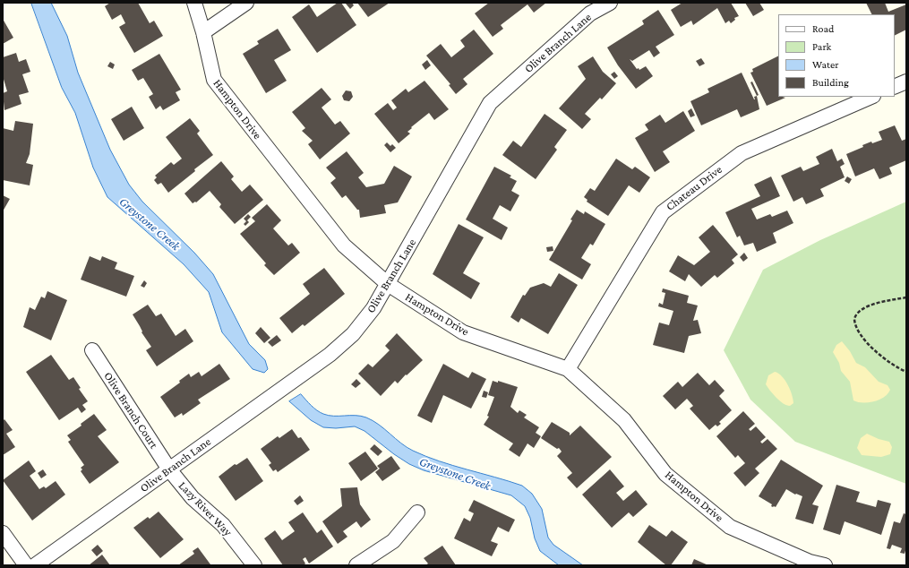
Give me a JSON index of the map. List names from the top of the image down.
{
  "streets": {
    "street": [
      "Olive Branch Lane",
      "Hampton Drive",
      "Chateau Drive",
      "Olive Branch Court",
      "Lazy River Way"
    ]
  },
  "crossings": [
    ["Olive Branch Lane", "Hampton Drive"],
    ["Olive Branch Lane", "Olive Branch Court"],
    ["Olive Branch Lane", "Lazy River Way"],
    ["Hampton Drive", "Chateau Drive"],
    ["Olive Branch Court", "Lazy River Way"]
  ],
  "water": ["Greystone Creek"],
  "legend": [
    "Road",
    "Park",
    "Water",
    "Building"
  ]
}
